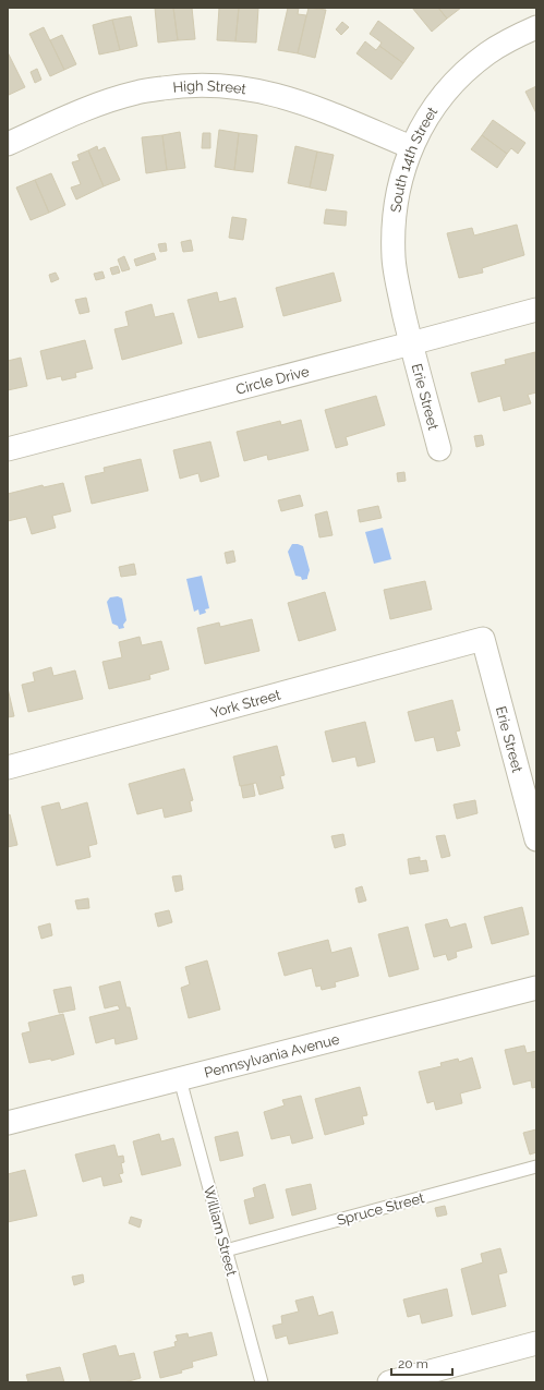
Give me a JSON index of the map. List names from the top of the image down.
{
  "streets": {
    "street": [
      "High Street",
      "South 14th Street",
      "Circle Drive",
      "Erie Street",
      "York Street",
      "Pennsylvania Avenue"
    ],
    "lane": ["Spruce Street", "William Street"]
  },
  "crossings": [
    ["High Street", "South 14th Street"],
    ["South 14th Street", "Circle Drive"],
    ["South 14th Street", "Erie Street"],
    ["Circle Drive", "Erie Street"],
    ["Erie Street", "York Street"],
    ["Pennsylvania Avenue", "William Street"],
    ["Spruce Street", "William Street"]
  ],
  "scale_bar": "20 m"
}
